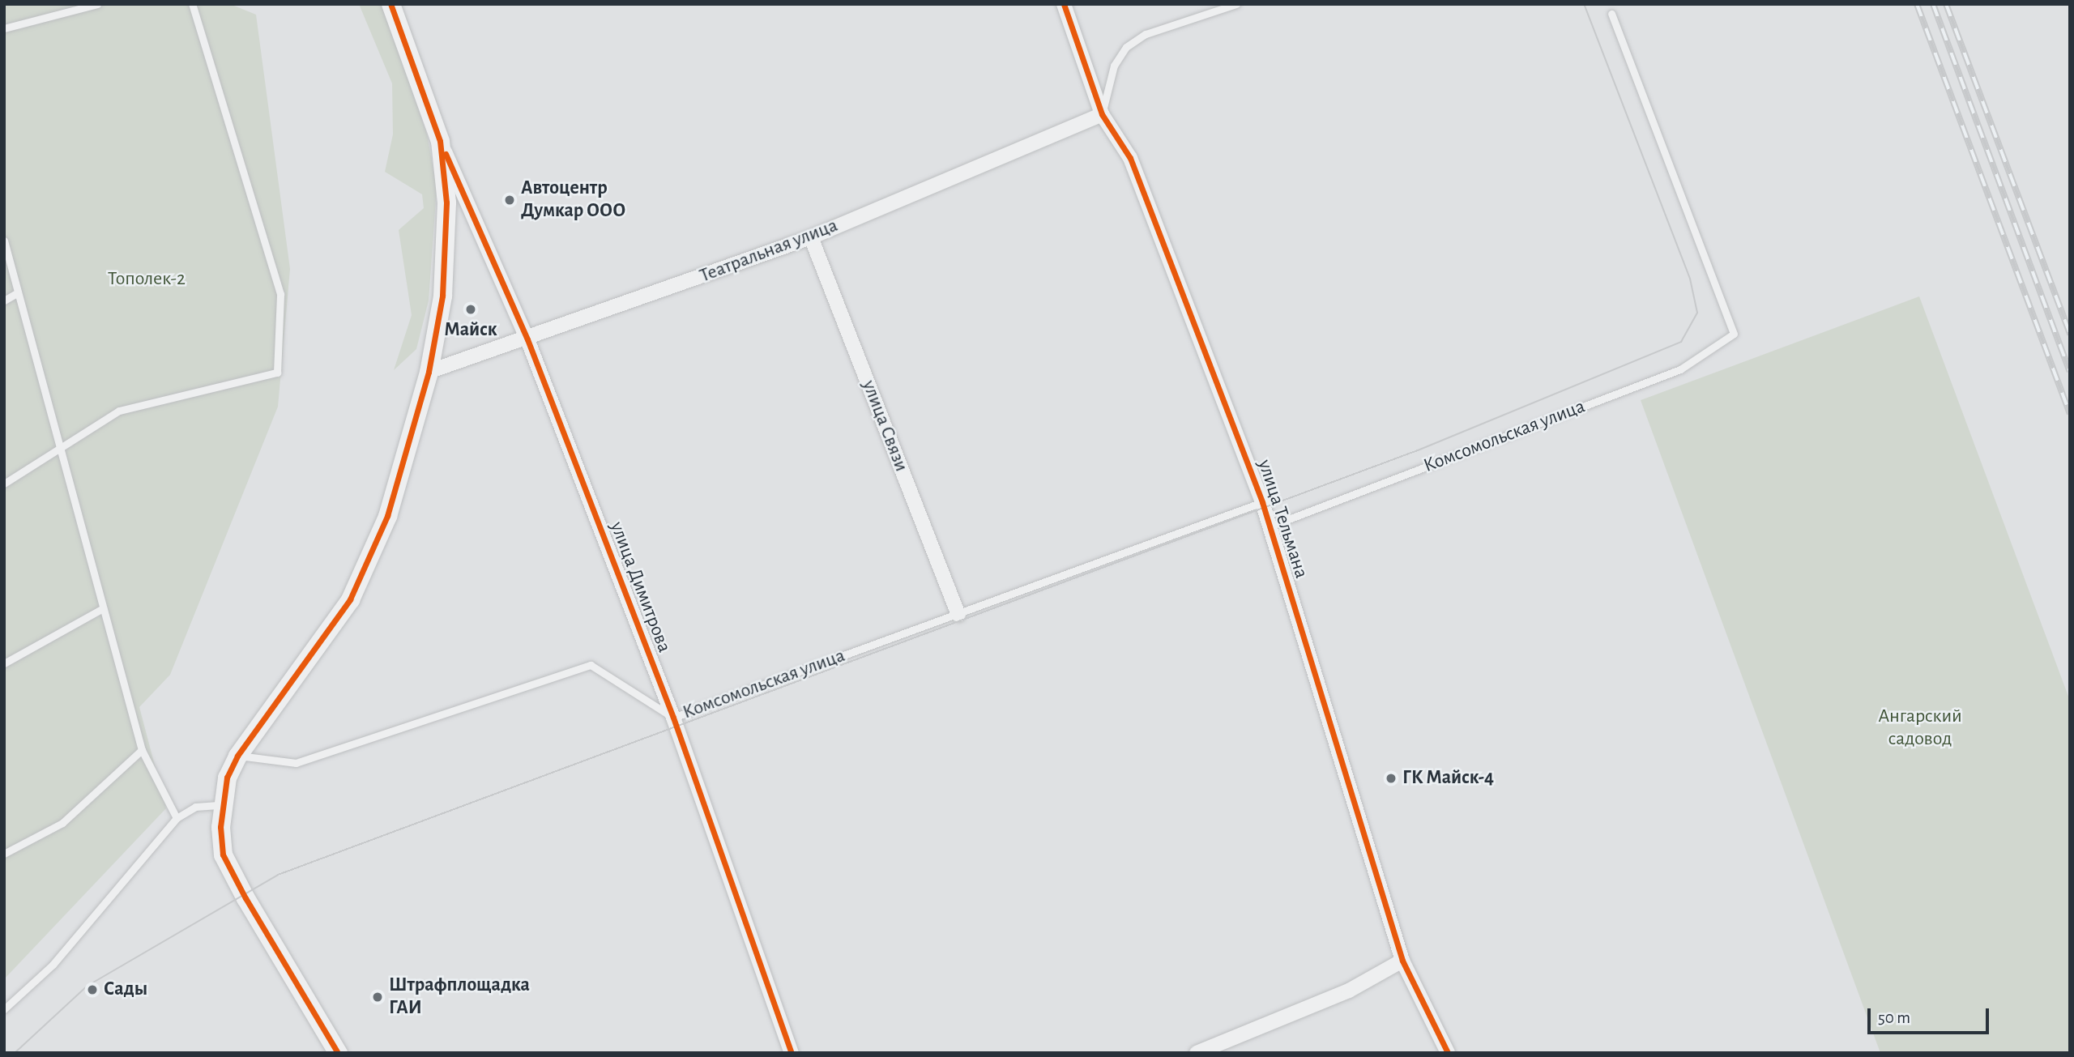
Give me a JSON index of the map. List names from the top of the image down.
{
  "streets": {
    "street": [
      "Театральная улица",
      "улица Связи",
      "улица Тельмана",
      "улица Димитрова"
    ],
    "lane": ["Комсомольская улица"]
  },
  "crossings": [
    ["Театральная улица", "улица Связи"],
    ["Театральная улица", "улица Тельмана"],
    ["Театральная улица", "улица Димитрова"],
    ["улица Связи", "Комсомольская улица"],
    ["Комсомольская улица", "улица Тельмана"],
    ["Комсомольская улица", "улица Димитрова"]
  ],
  "parks": ["Тополек-2", "Ангарский садовод"],
  "places": [
    "Автоцентр Думкар ООО",
    "Майск",
    "ГК Майск-4",
    "Сады",
    "Штрафплощадка ГАИ"
  ],
  "scale_bar": "50 m"
}
